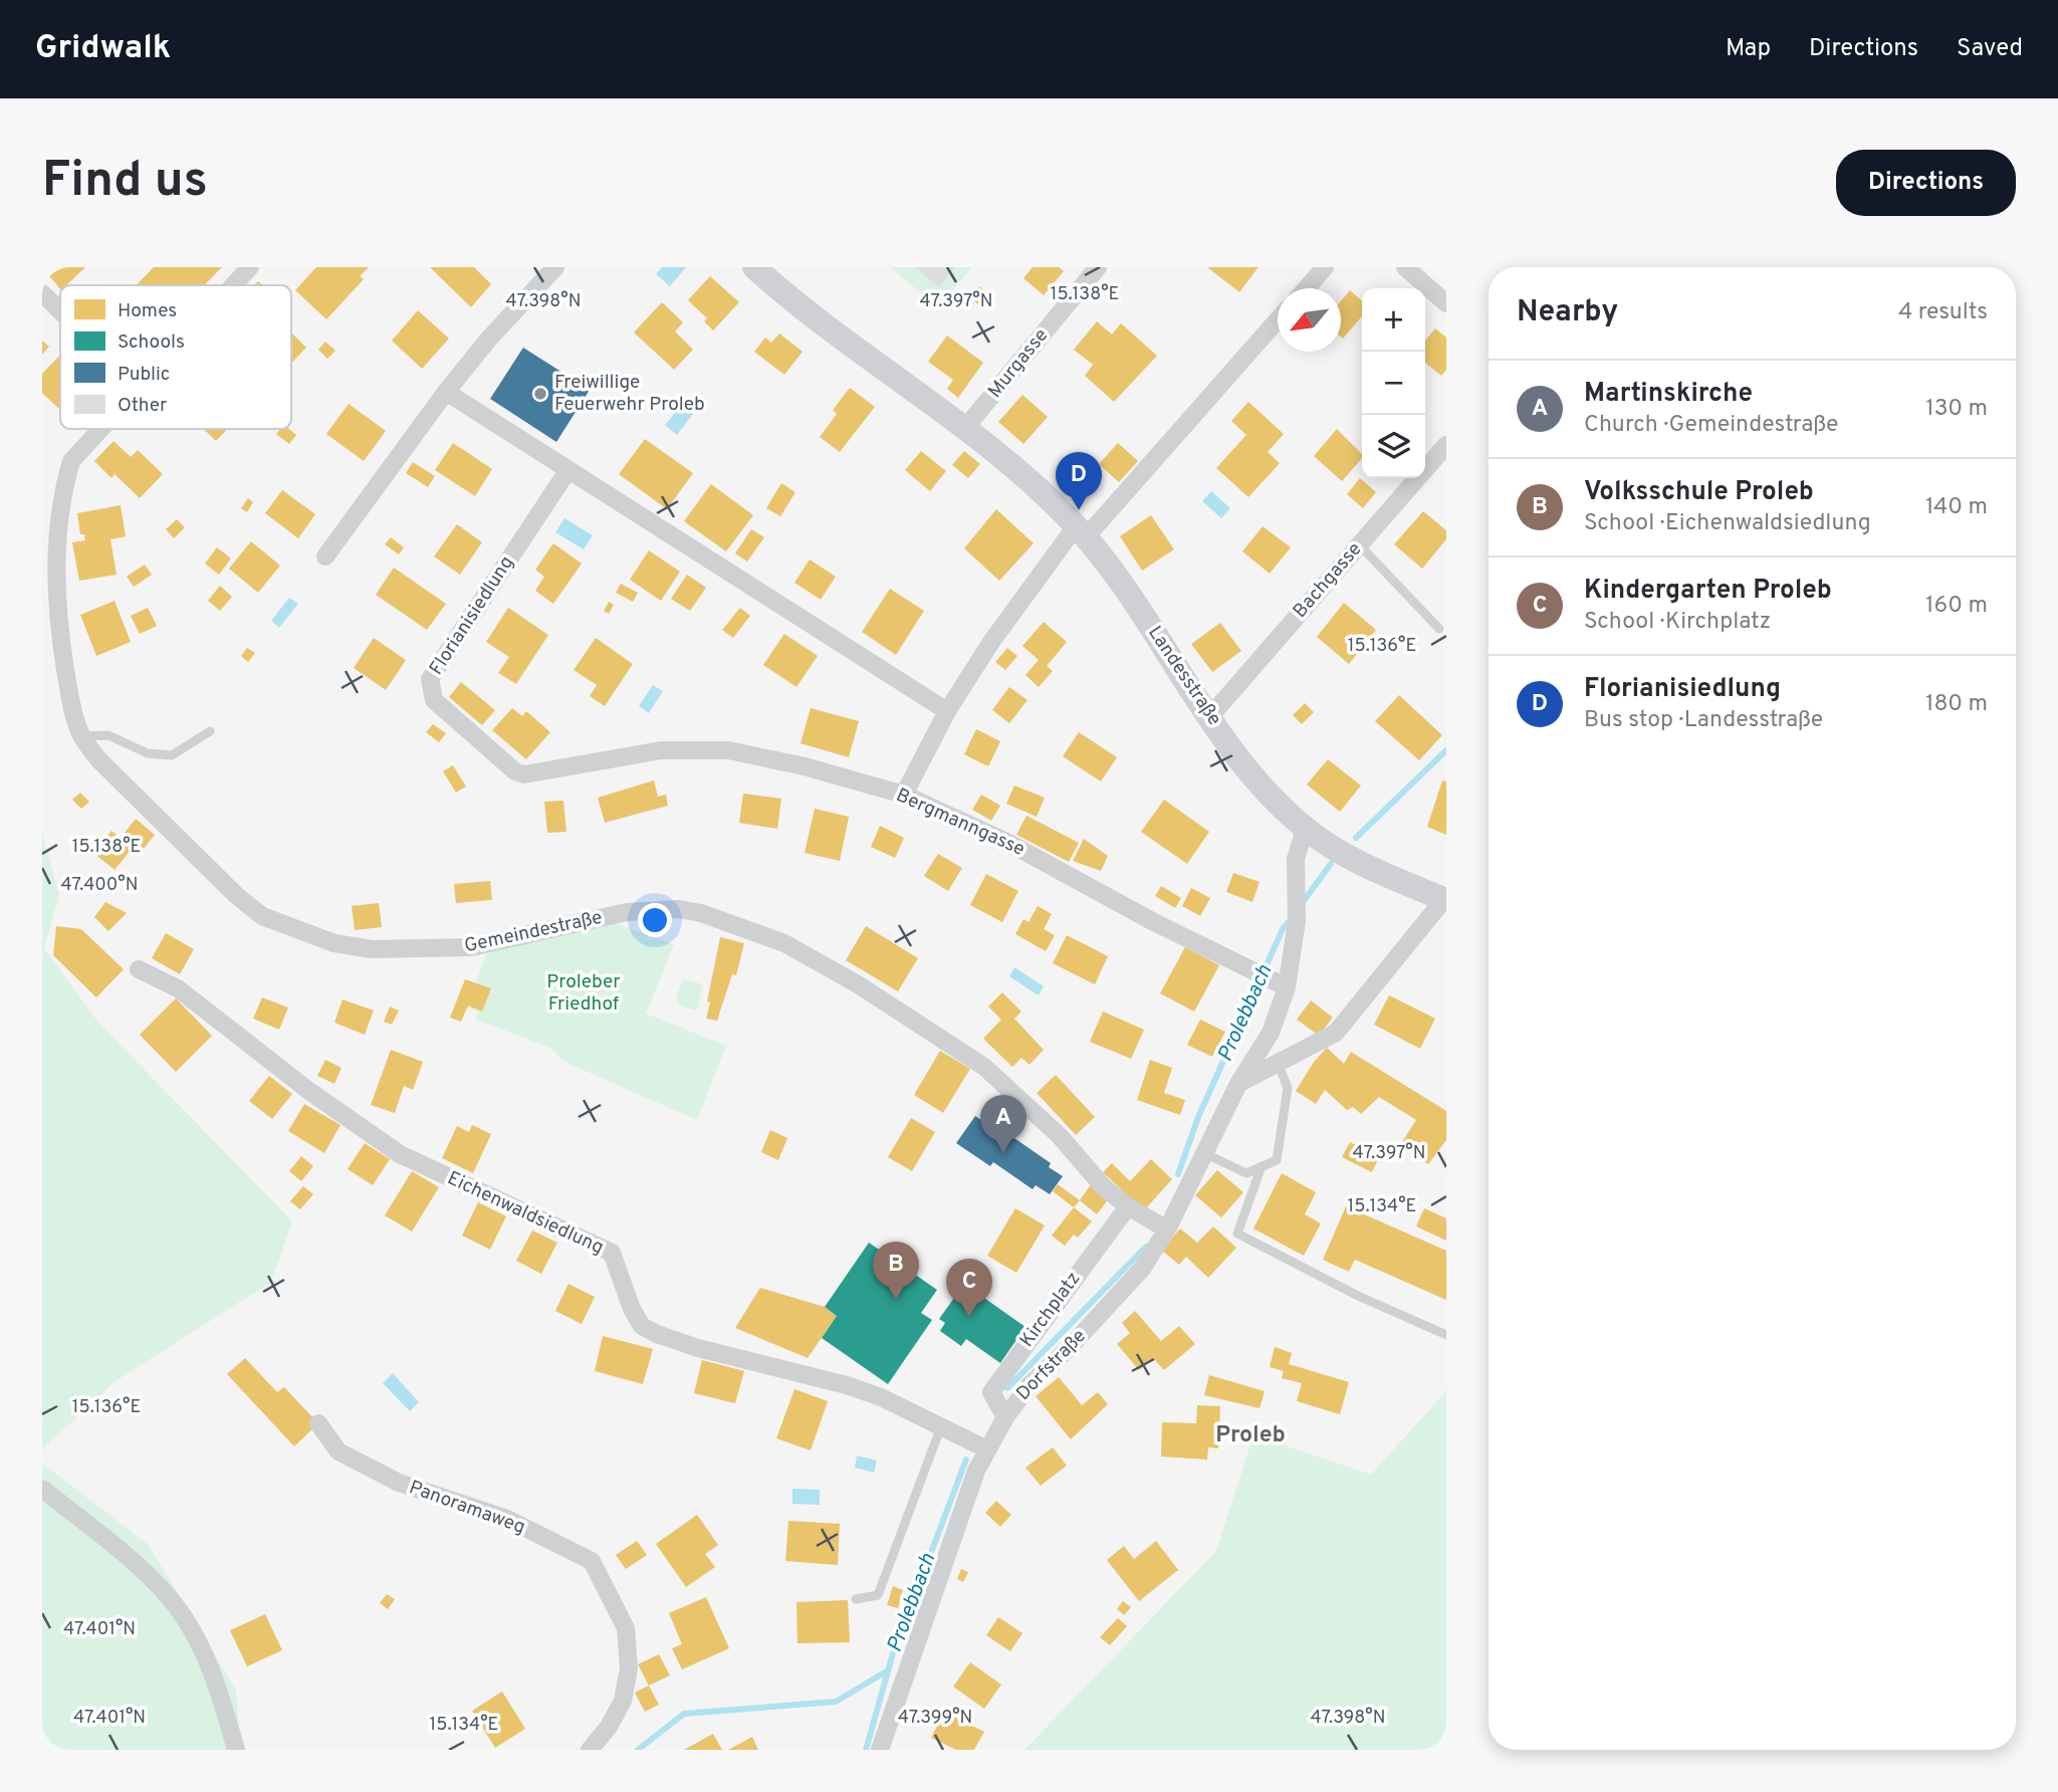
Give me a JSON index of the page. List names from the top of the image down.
{
  "streets": {
    "main road": ["Landesstraße"],
    "street": [
      "Murgasse",
      "Bachgasse",
      "Florianisiedlung",
      "Bergmanngasse",
      "Gemeindestraße",
      "Eichenwaldsiedlung",
      "Kirchplatz",
      "Dorfstraße",
      "Panoramaweg"
    ]
  },
  "crossings": [
    ["Murgasse", "Landesstraße"],
    ["Bachgasse", "Landesstraße"],
    ["Florianisiedlung", "Bergmanngasse"],
    ["Landesstraße", "Dorfstraße"],
    ["Bergmanngasse", "Dorfstraße"],
    ["Gemeindestraße", "Kirchplatz"],
    ["Gemeindestraße", "Dorfstraße"],
    ["Eichenwaldsiedlung", "Dorfstraße"],
    ["Kirchplatz", "Dorfstraße"]
  ],
  "districts": ["Proleb"],
  "water": ["Prolebbach"],
  "parks": ["Proleber Friedhof"],
  "places": ["Freiwillige Feuerwehr Proleb"],
  "legend": [
    "Homes",
    "Schools",
    "Public",
    "Other"
  ],
  "north": "bottom left",
  "page": {
    "header": "Gridwalk",
    "nav": ["Map", "Directions", "Saved"],
    "buttons": "Directions",
    "title": "Find us",
    "heading": ["Nearby", "4 results"],
    "map_buttons": ["+", "−"],
    "list": [
      {
        "mark": "A",
        "name": "Martinskirche",
        "note": "Church · Gemeindestraße",
        "value": "130 m"
      },
      {
        "mark": "B",
        "name": "Volksschule Proleb",
        "note": "School · Eichenwaldsiedlung",
        "value": "140 m"
      },
      {
        "mark": "C",
        "name": "Kindergarten Proleb",
        "note": "School · Kirchplatz",
        "value": "160 m"
      },
      {
        "mark": "D",
        "name": "Florianisiedlung",
        "note": "Bus stop · Landesstraße",
        "value": "180 m"
      }
    ],
    "pins": [
      "D",
      "A",
      "B",
      "C"
    ]
  },
  "coordinates": [
    "15.138°E",
    "47.398°N",
    "47.397°N",
    "15.136°E",
    "47.400°N",
    "15.134°E",
    "47.401°N",
    "47.399°N"
  ]
}
